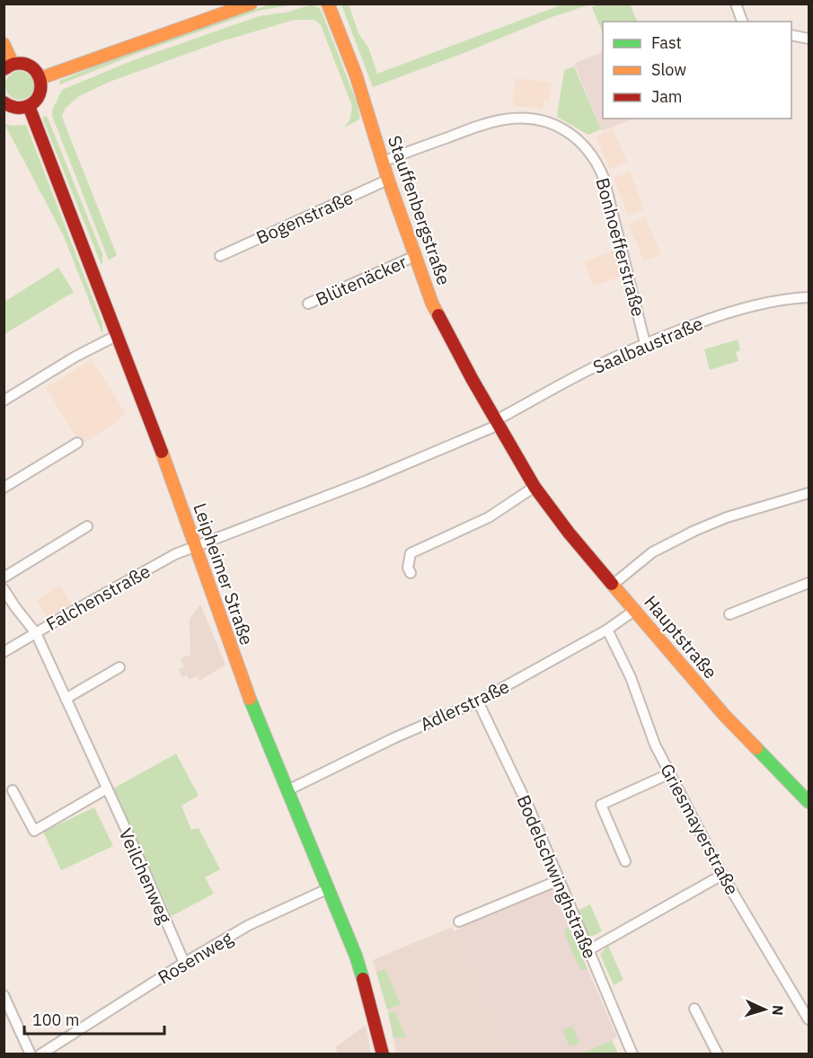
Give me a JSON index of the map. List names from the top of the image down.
{
  "streets": {
    "street": [
      "Stauffenbergstraße",
      "Bogenstraße",
      "Bonhoefferstraße",
      "Blütenäcker",
      "Saalbaustraße",
      "Leipheimer Straße",
      "Falchenstraße",
      "Hauptstraße",
      "Adlerstraße",
      "Griesmayerstraße",
      "Veilchenweg",
      "Bodelschwinghstraße",
      "Rosenweg"
    ]
  },
  "crossings": [
    ["Stauffenbergstraße", "Bogenstraße"],
    ["Stauffenbergstraße", "Bonhoefferstraße"],
    ["Stauffenbergstraße", "Blütenäcker"],
    ["Stauffenbergstraße", "Saalbaustraße"],
    ["Stauffenbergstraße", "Hauptstraße"],
    ["Bonhoefferstraße", "Saalbaustraße"],
    ["Saalbaustraße", "Leipheimer Straße"],
    ["Saalbaustraße", "Falchenstraße"],
    ["Saalbaustraße", "Hauptstraße"],
    ["Leipheimer Straße", "Falchenstraße"],
    ["Leipheimer Straße", "Adlerstraße"],
    ["Leipheimer Straße", "Rosenweg"],
    ["Falchenstraße", "Veilchenweg"],
    ["Hauptstraße", "Adlerstraße"],
    ["Adlerstraße", "Griesmayerstraße"],
    ["Adlerstraße", "Bodelschwinghstraße"],
    ["Veilchenweg", "Rosenweg"]
  ],
  "legend": ["Fast", "Slow", "Jam"],
  "scale_bar": "100 m",
  "north": "right"
}
